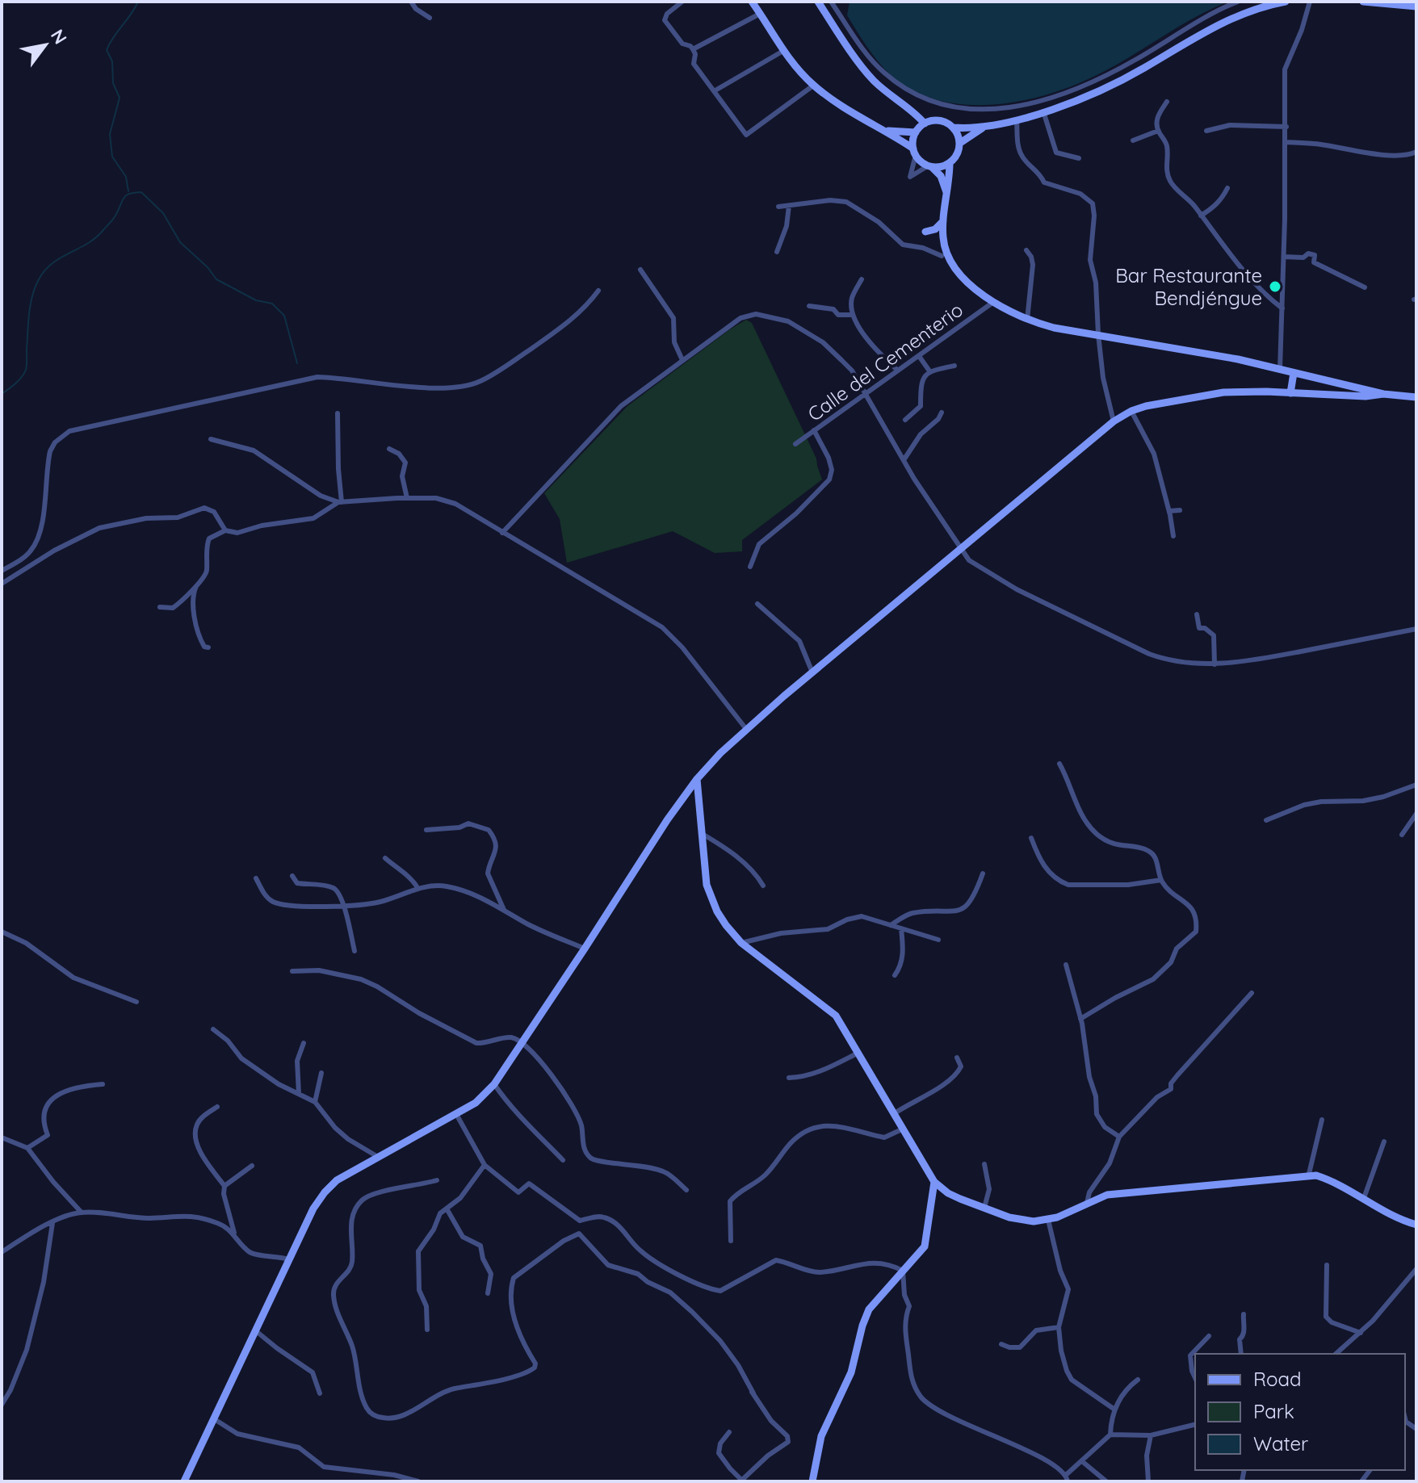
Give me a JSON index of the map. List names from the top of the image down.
{
  "streets": {
    "street": ["Calle del Cementerio"]
  },
  "places": ["Bar Restaurante Bendjéngue"],
  "legend": ["Road", "Park", "Water"],
  "north": "top right"
}
